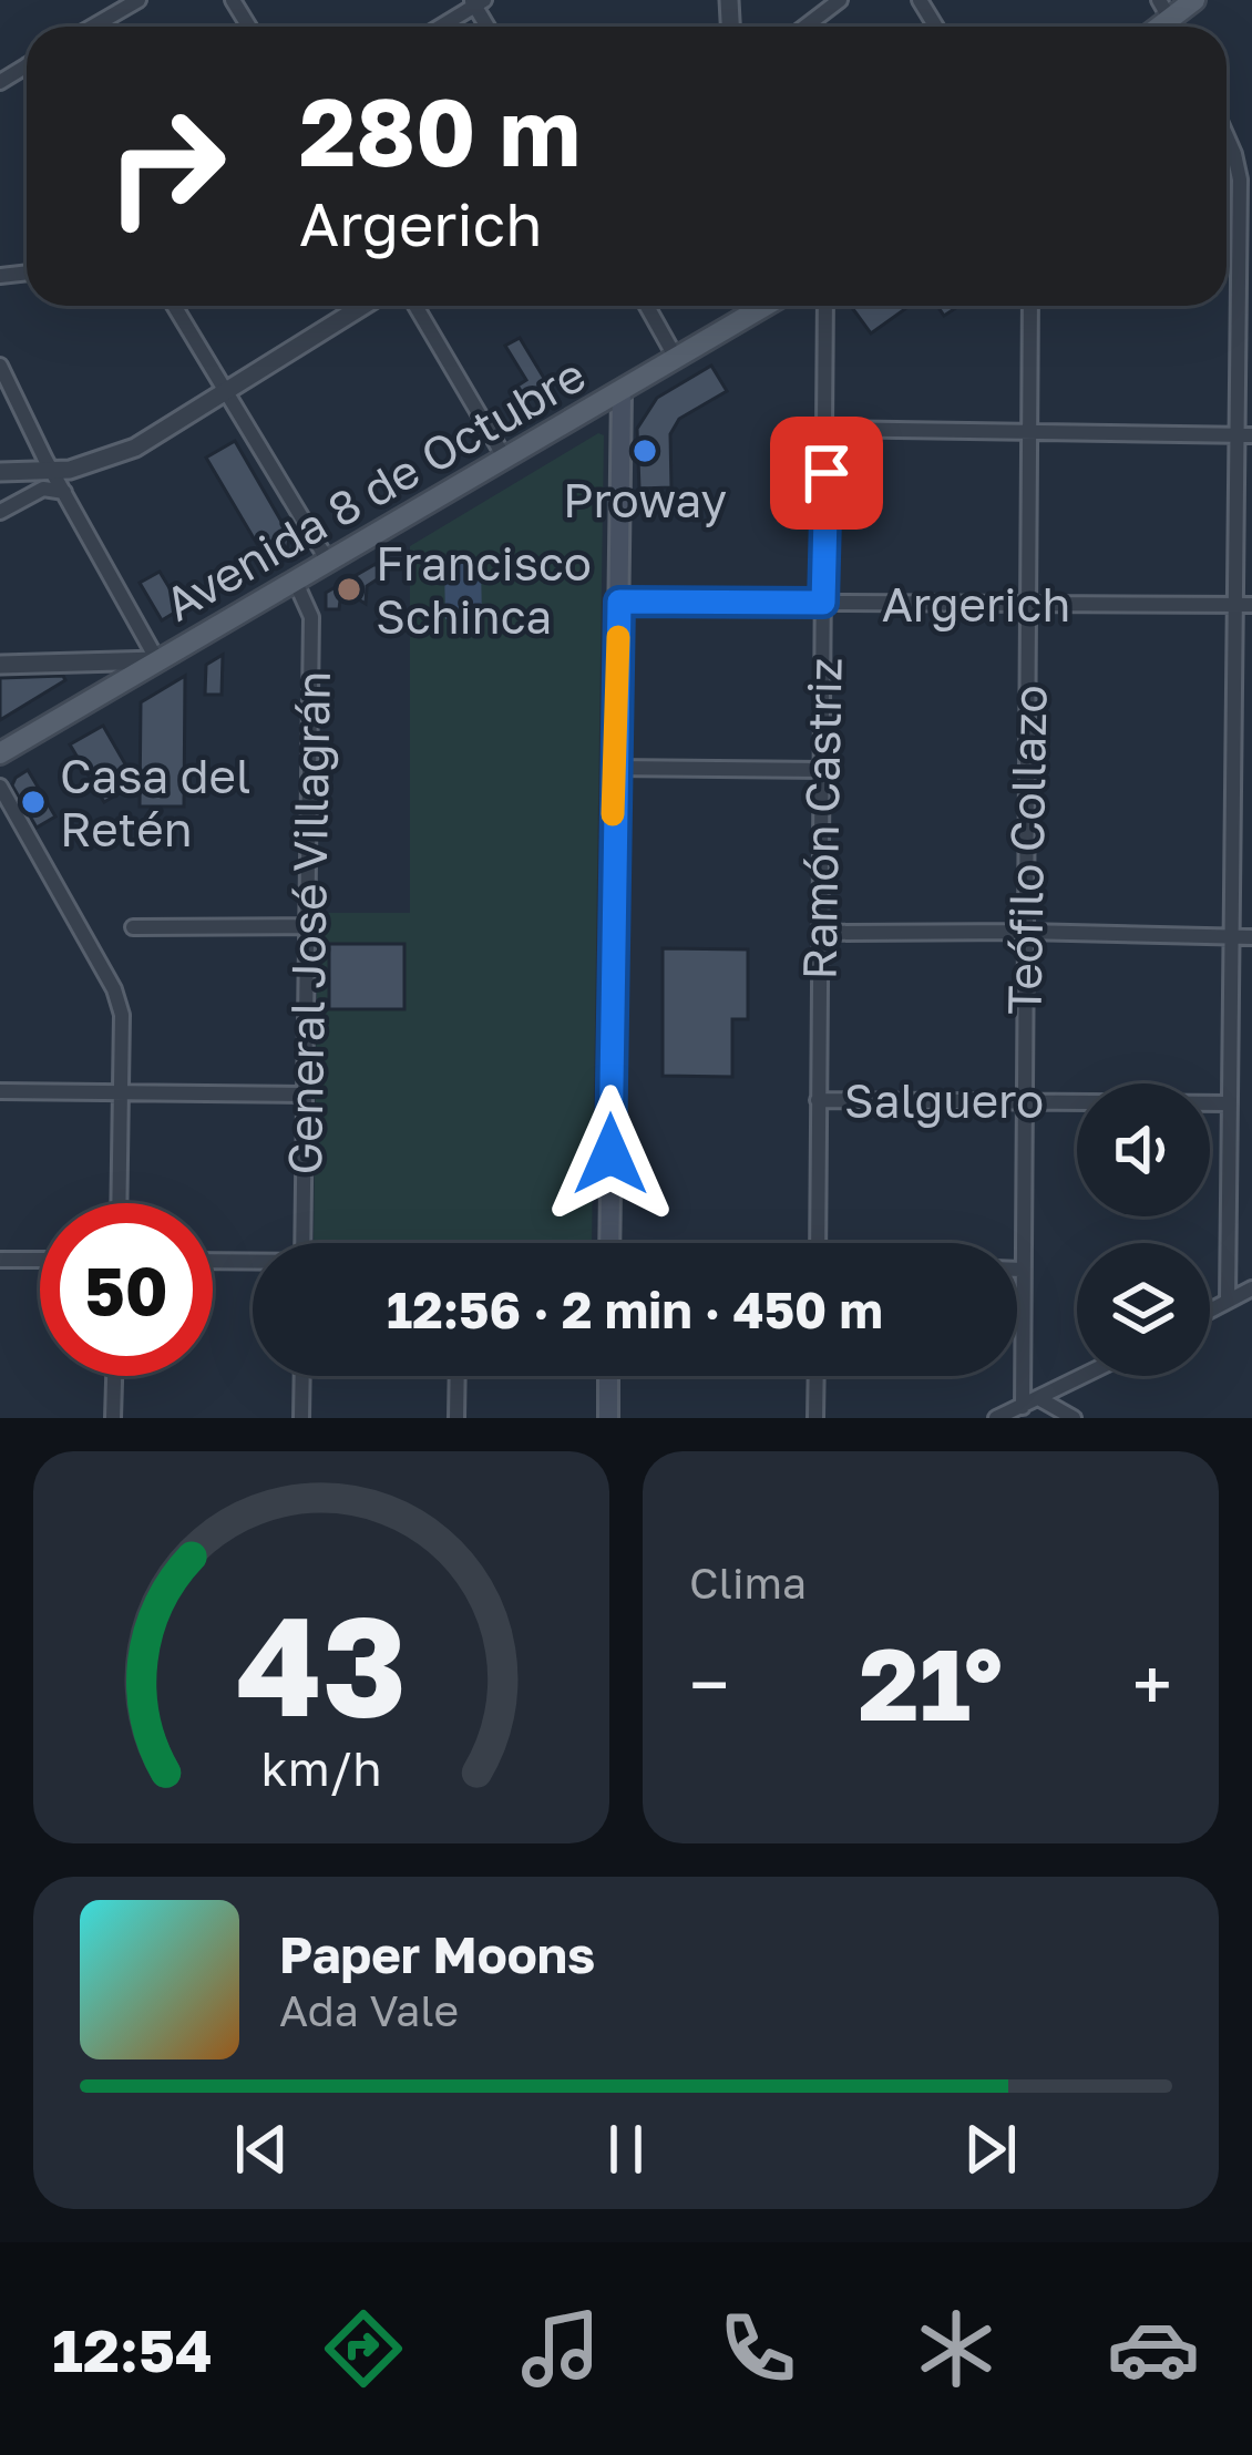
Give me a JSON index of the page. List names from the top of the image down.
{
  "streets": {
    "main road": ["Avenida 8 de Octubre"],
    "street": [
      "Argerich",
      "Ramón Castriz",
      "Teófilo Collazo",
      "General José Villagrán",
      "Salguero"
    ]
  },
  "crossings": [
    ["Avenida 8 de Octubre", "General José Villagrán"],
    ["Argerich", "Ramón Castriz"],
    ["Argerich", "Teófilo Collazo"],
    ["Ramón Castriz", "Salguero"],
    ["Teófilo Collazo", "Salguero"]
  ],
  "places": ["Proway", "Francisco Schinca", "Casa del Retén"],
  "page": {
    "turn": ["280 m", "Argerich"],
    "limit": "50",
    "trip": "12:56 · 2 min · 450 m",
    "tile": "Clima",
    "heat": ["−", "21°", "+"],
    "song": ["Paper Moons", "Ada Vale"],
    "tabs": "12:54",
    "gauge": ["43", "km/h"]
  }
}
